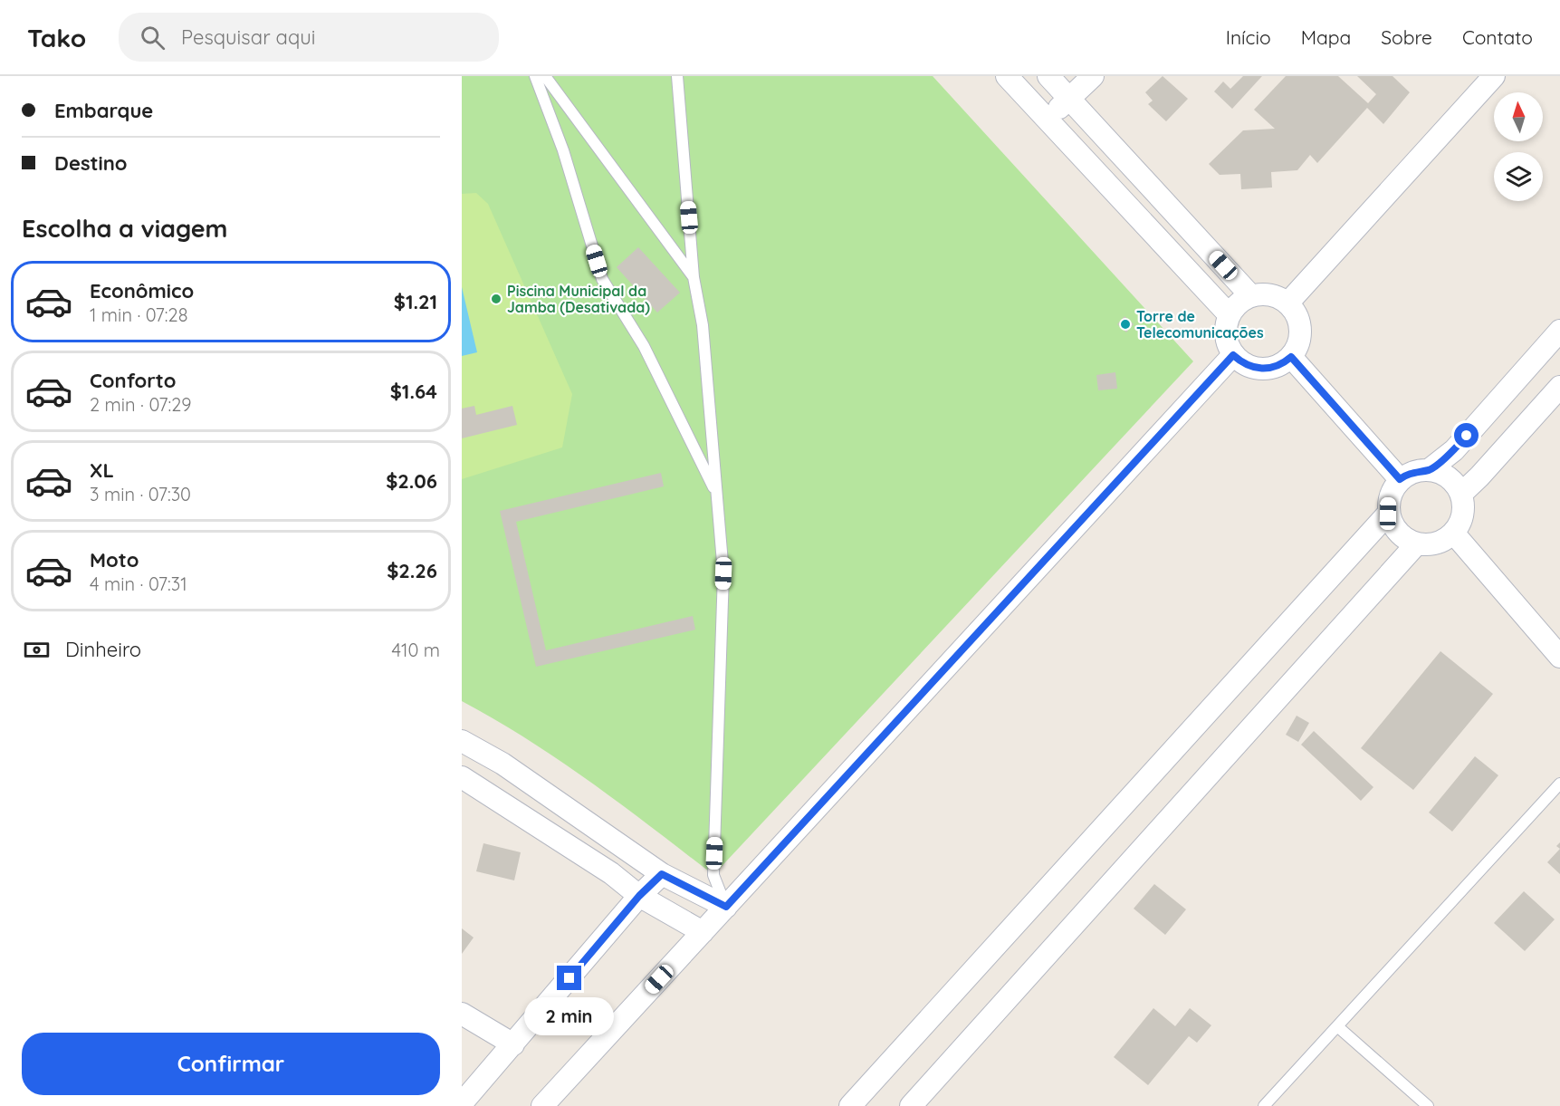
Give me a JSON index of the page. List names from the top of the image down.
{
  "places": ["Piscina Municipal da Jamba (Desativada)", "Torre de Telecomunicações"],
  "north": "top",
  "page": {
    "header": "Tako",
    "search": "Pesquisar aqui",
    "nav": [
      "Início",
      "Mapa",
      "Sobre",
      "Contato"
    ],
    "banner": ["Embarque", "Destino"],
    "heading": "Escolha a viagem",
    "list": [
      {
        "name": "Econômico",
        "note": "1 min · 07:28",
        "value": "$1.21"
      },
      {
        "name": "Conforto",
        "note": "2 min · 07:29",
        "value": "$1.64"
      },
      {
        "name": "XL",
        "note": "3 min · 07:30",
        "value": "$2.06"
      },
      {
        "name": "Moto",
        "note": "4 min · 07:31",
        "value": "$2.26"
      }
    ],
    "pay": ["Dinheiro", "410 m"],
    "bubble": "2 min",
    "buttons": "Confirmar"
  }
}
